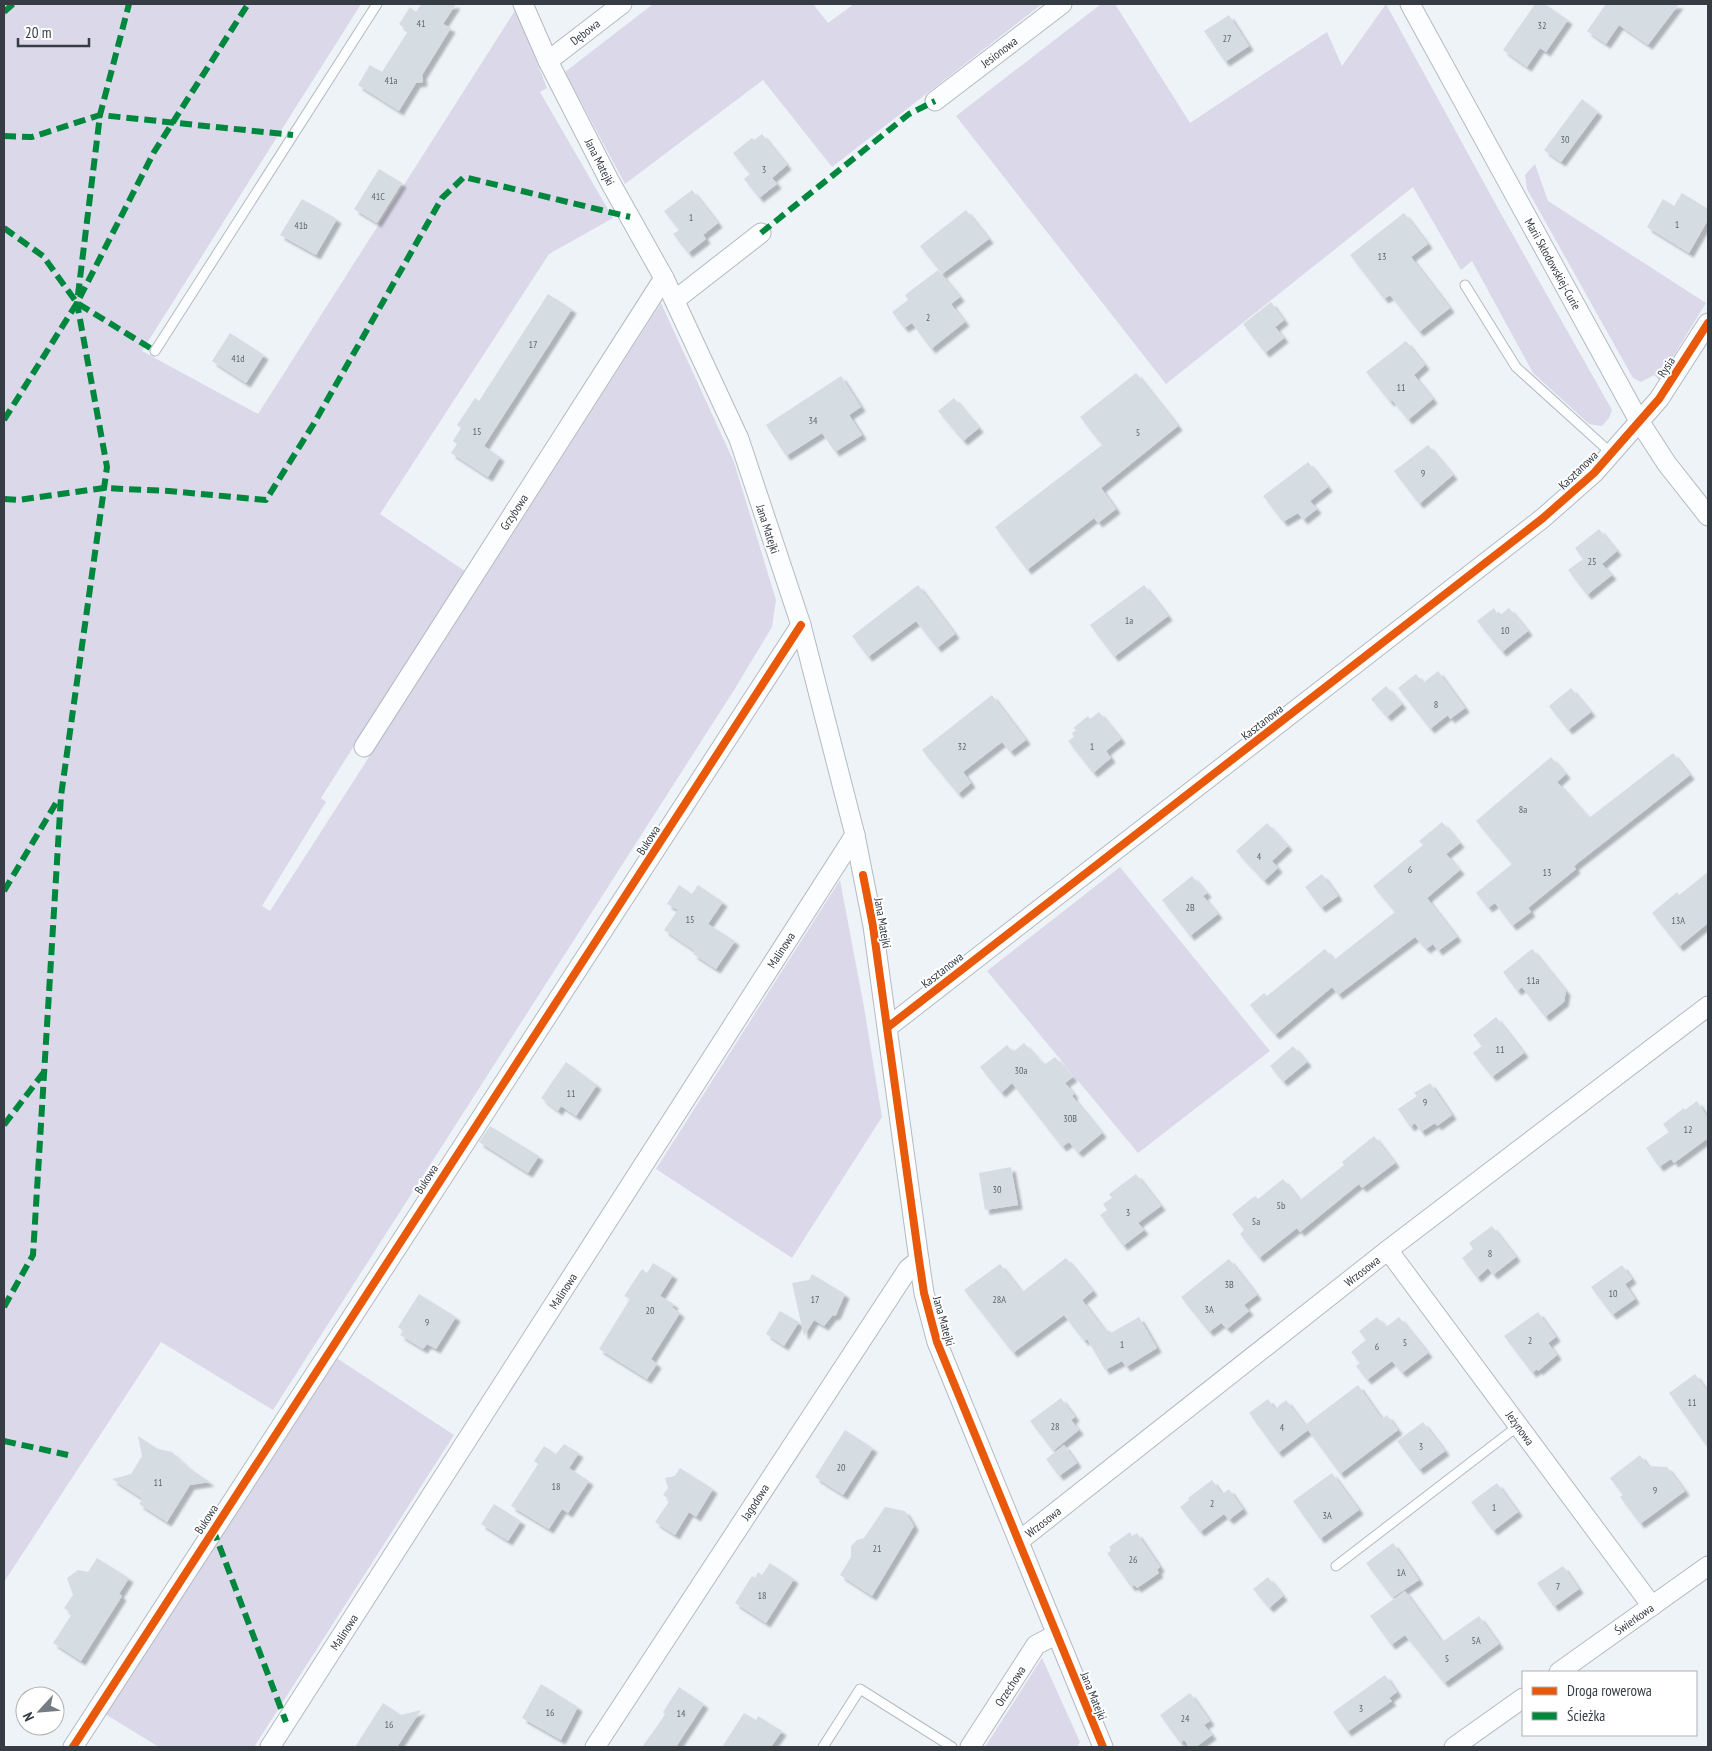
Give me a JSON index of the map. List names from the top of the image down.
{
  "streets": {
    "street": [
      "Dębowa",
      "Jesionowa",
      "Jana Matejki",
      "Marii Skłodowskiej-Curie",
      "Rysia",
      "Kasztanowa",
      "Grzybowa",
      "Bukowa",
      "Malinowa",
      "Wrzosowa",
      "Jeżynowa",
      "Jagodowa",
      "Świerkowa",
      "Orzechowa"
    ]
  },
  "crossings": [
    ["Dębowa", "Jana Matejki"],
    ["Jana Matejki", "Kasztanowa"],
    ["Jana Matejki", "Grzybowa"],
    ["Jana Matejki", "Bukowa"],
    ["Jana Matejki", "Malinowa"],
    ["Jana Matejki", "Wrzosowa"],
    ["Jana Matejki", "Jagodowa"],
    ["Jana Matejki", "Orzechowa"],
    ["Marii Skłodowskiej-Curie", "Rysia"],
    ["Marii Skłodowskiej-Curie", "Kasztanowa"],
    ["Rysia", "Kasztanowa"],
    ["Wrzosowa", "Jeżynowa"],
    ["Jeżynowa", "Świerkowa"]
  ],
  "house_numbers": [
    "41",
    "32",
    "27",
    "41a",
    "30",
    "3",
    "41C",
    "1",
    "1",
    "41b",
    "13",
    "2",
    "17",
    "41d",
    "11",
    "34",
    "15",
    "5",
    "9",
    "25",
    "1a",
    "10",
    "8",
    "32",
    "1",
    "8a",
    "4",
    "6",
    "13",
    "2B",
    "15",
    "13A",
    "11a",
    "11",
    "30a",
    "11",
    "9",
    "30B",
    "12",
    "30",
    "5b",
    "3",
    "5a",
    "8",
    "3B",
    "10",
    "17",
    "28A",
    "3A",
    "20",
    "9",
    "2",
    "5",
    "1",
    "6",
    "11",
    "28",
    "4",
    "3",
    "20",
    "11",
    "18",
    "9",
    "2",
    "1",
    "3A",
    "21",
    "26",
    "1A",
    "7",
    "18",
    "5A",
    "5",
    "3",
    "16",
    "14",
    "24",
    "16"
  ],
  "legend": ["Droga rowerowa", "Ścieżka"],
  "scale_bar": "20 m",
  "north": "bottom left"
}
